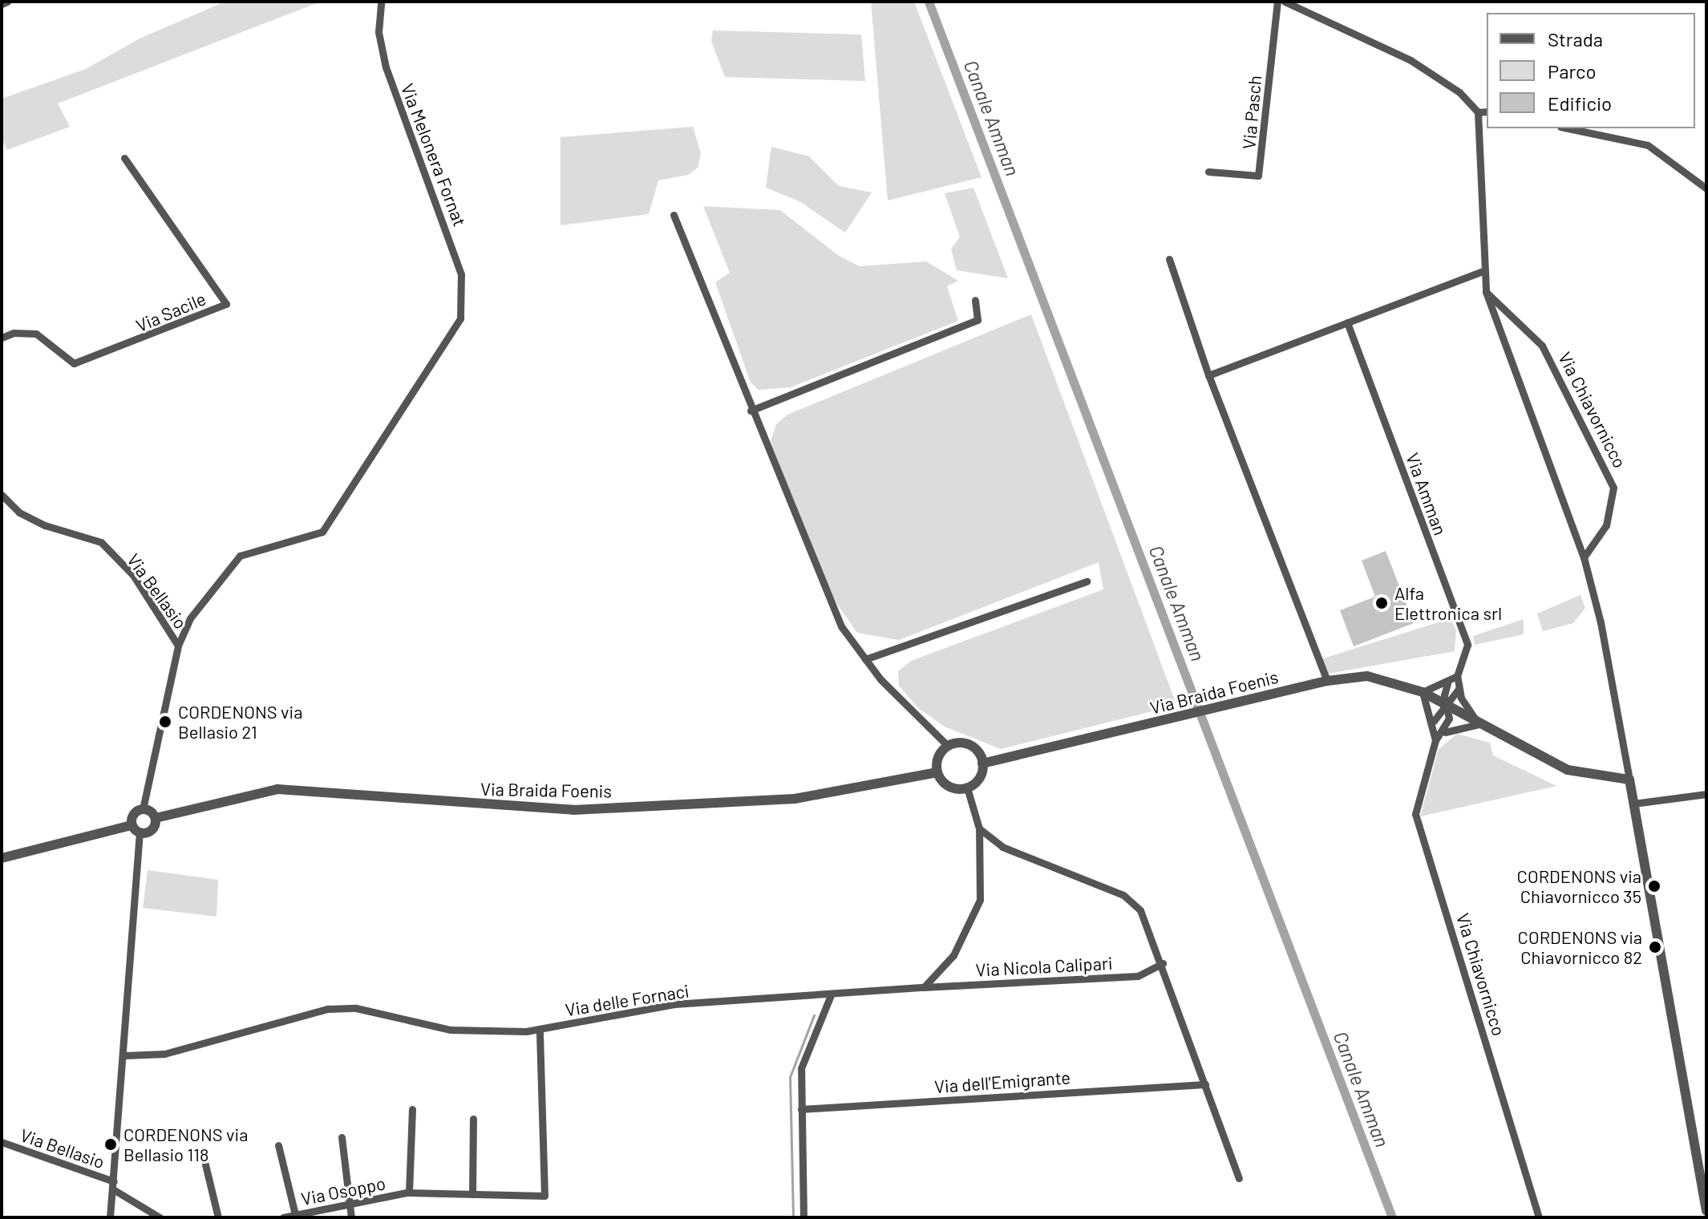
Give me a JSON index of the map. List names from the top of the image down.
{
  "streets": {
    "street": [
      "Via Pasch",
      "Via Melonera Fornat",
      "Via Sacile",
      "Via Chiavornicco",
      "Via Amman",
      "Via Bellasio",
      "Via Braida Foenis",
      "Via Nicola Calipari",
      "Via delle Fornaci",
      "Via dell'Emigrante",
      "Via Osoppo"
    ]
  },
  "crossings": [
    ["Via Melonera Fornat", "Via Bellasio"],
    ["Via Chiavornicco", "Via Braida Foenis"],
    ["Via Bellasio", "Via Braida Foenis"],
    ["Via Bellasio", "Via delle Fornaci"],
    ["Via Nicola Calipari", "Via delle Fornaci"],
    ["Via delle Fornaci", "Via Osoppo"]
  ],
  "water": ["Canale Amman"],
  "places": [
    "Alfa Elettronica srl",
    "CORDENONS via Bellasio 21",
    "CORDENONS via Chiavornicco 35",
    "CORDENONS via Chiavornicco 82",
    "CORDENONS via Bellasio 118"
  ],
  "legend": ["Strada", "Parco", "Edificio"]
}
